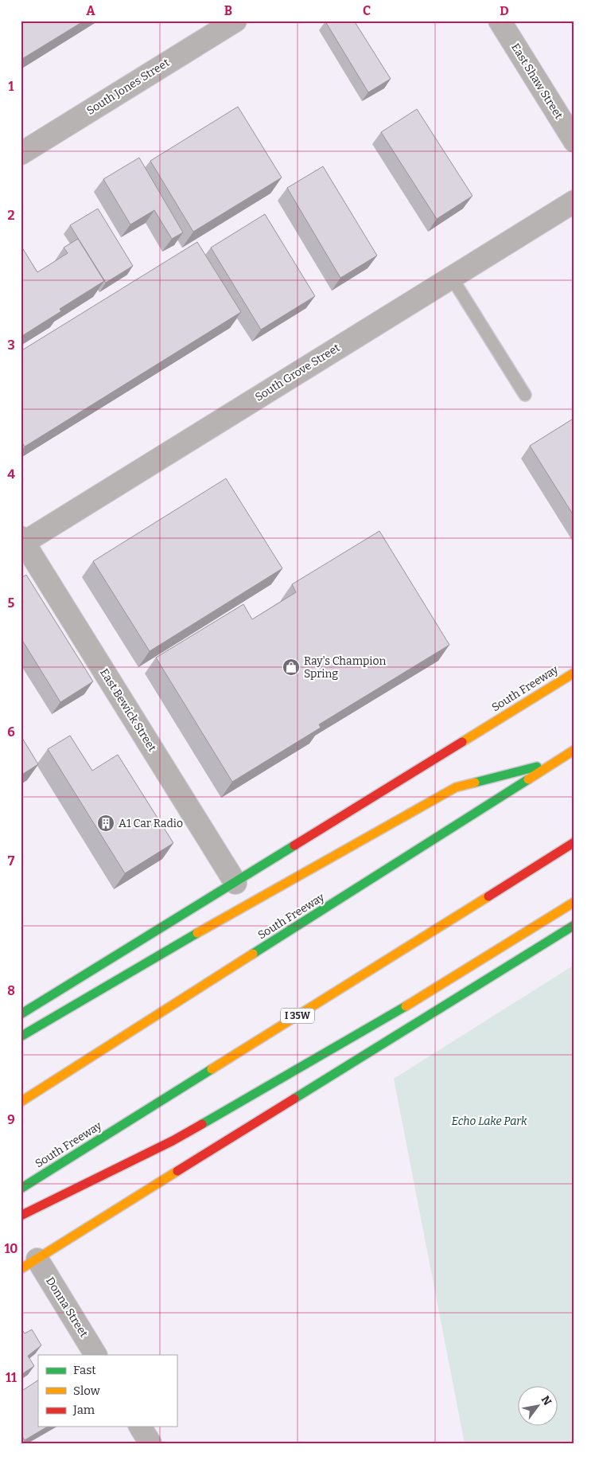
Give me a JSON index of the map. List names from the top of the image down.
{
  "streets": {
    "main road": ["South Freeway", "I 35W"],
    "street": [
      "East Shaw Street",
      "South Jones Street",
      "South Grove Street",
      "East Bewick Street",
      "Donna Street"
    ]
  },
  "crossings": [
    ["South Grove Street", "East Bewick Street"],
    ["South Freeway", "East Bewick Street"]
  ],
  "parks": ["Echo Lake Park"],
  "places": {
    "shop": ["Ray's Champion Spring"],
    "building": ["A1 Car Radio"]
  },
  "legend": ["Fast", "Slow", "Jam"],
  "north": "top right",
  "grid": {
    "columns": [
      "A",
      "B",
      "C",
      "D"
    ],
    "rows": [
      "1",
      "2",
      "3",
      "4",
      "5",
      "6",
      "7",
      "8",
      "9",
      "10",
      "11"
    ]
  }
}
